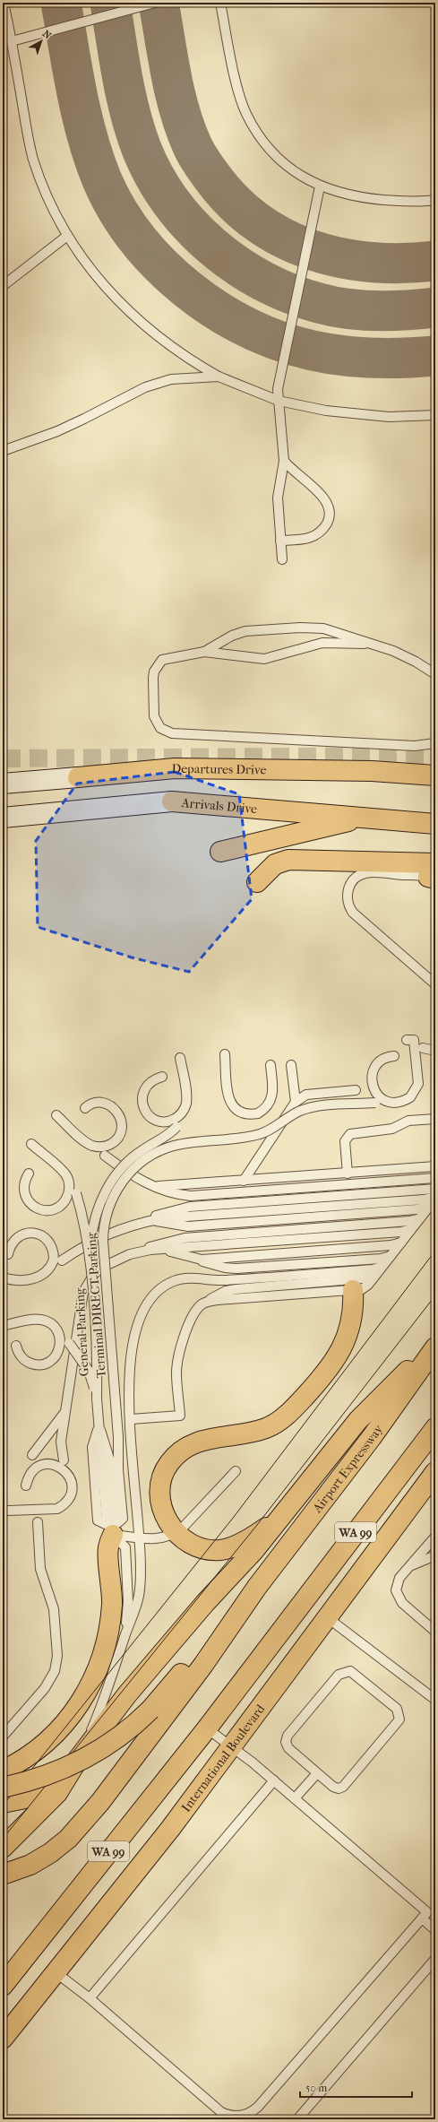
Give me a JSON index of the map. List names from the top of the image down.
{
  "streets": {
    "main road": [
      "Departures Drive",
      "Arrivals Drive",
      "Airport Expressway",
      "WA 99",
      "International Boulevard"
    ],
    "lane": ["Terminal DIRECT Parking", "General Parking"]
  },
  "scale_bar": "50 m",
  "north": "top right"
}
